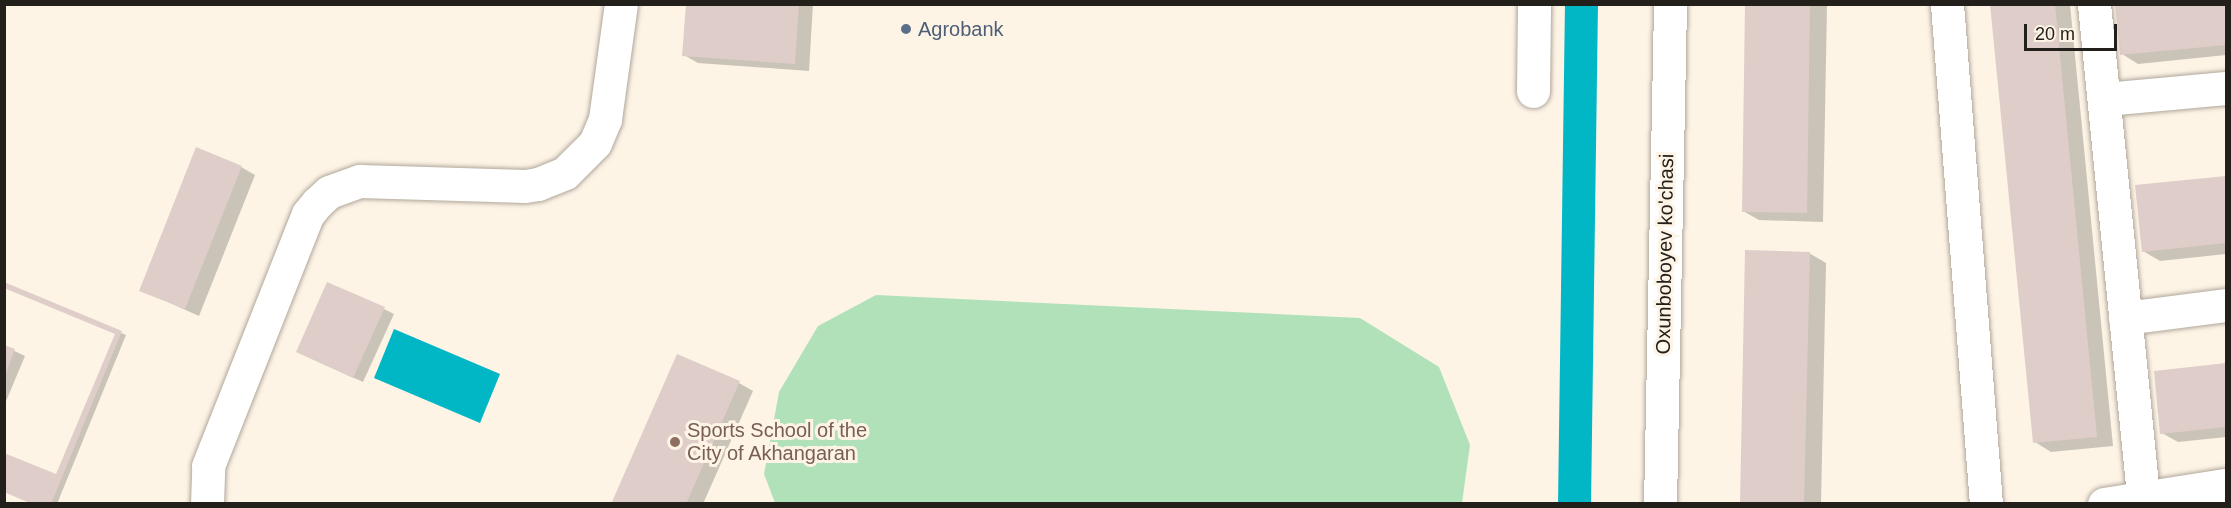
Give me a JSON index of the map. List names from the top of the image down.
{
  "streets": {
    "street": ["Oxunboboyev ko'chasi"]
  },
  "places": ["Agrobank", "Sports School of the City of Akhangaran"],
  "scale_bar": "20 m"
}
